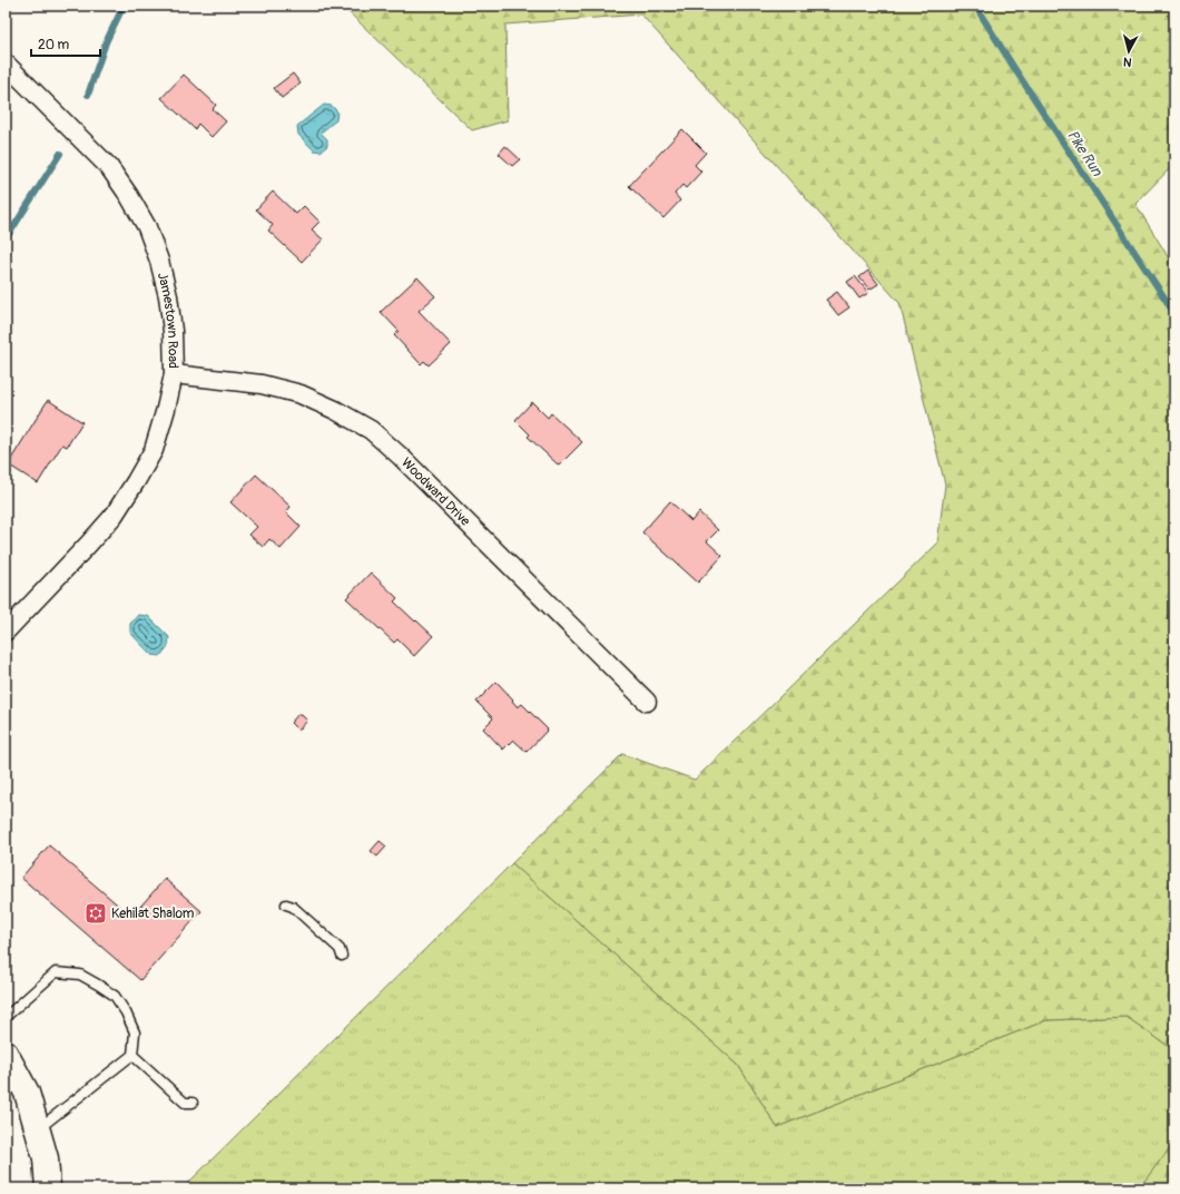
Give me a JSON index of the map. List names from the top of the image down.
{
  "streets": {
    "street": ["Jamestown Road", "Woodward Drive"]
  },
  "crossings": [
    ["Jamestown Road", "Woodward Drive"]
  ],
  "water": ["Pike Run"],
  "places": {
    "synagogue": ["Kehilat Shalom"]
  },
  "scale_bar": "20 m",
  "north": "bottom"
}
